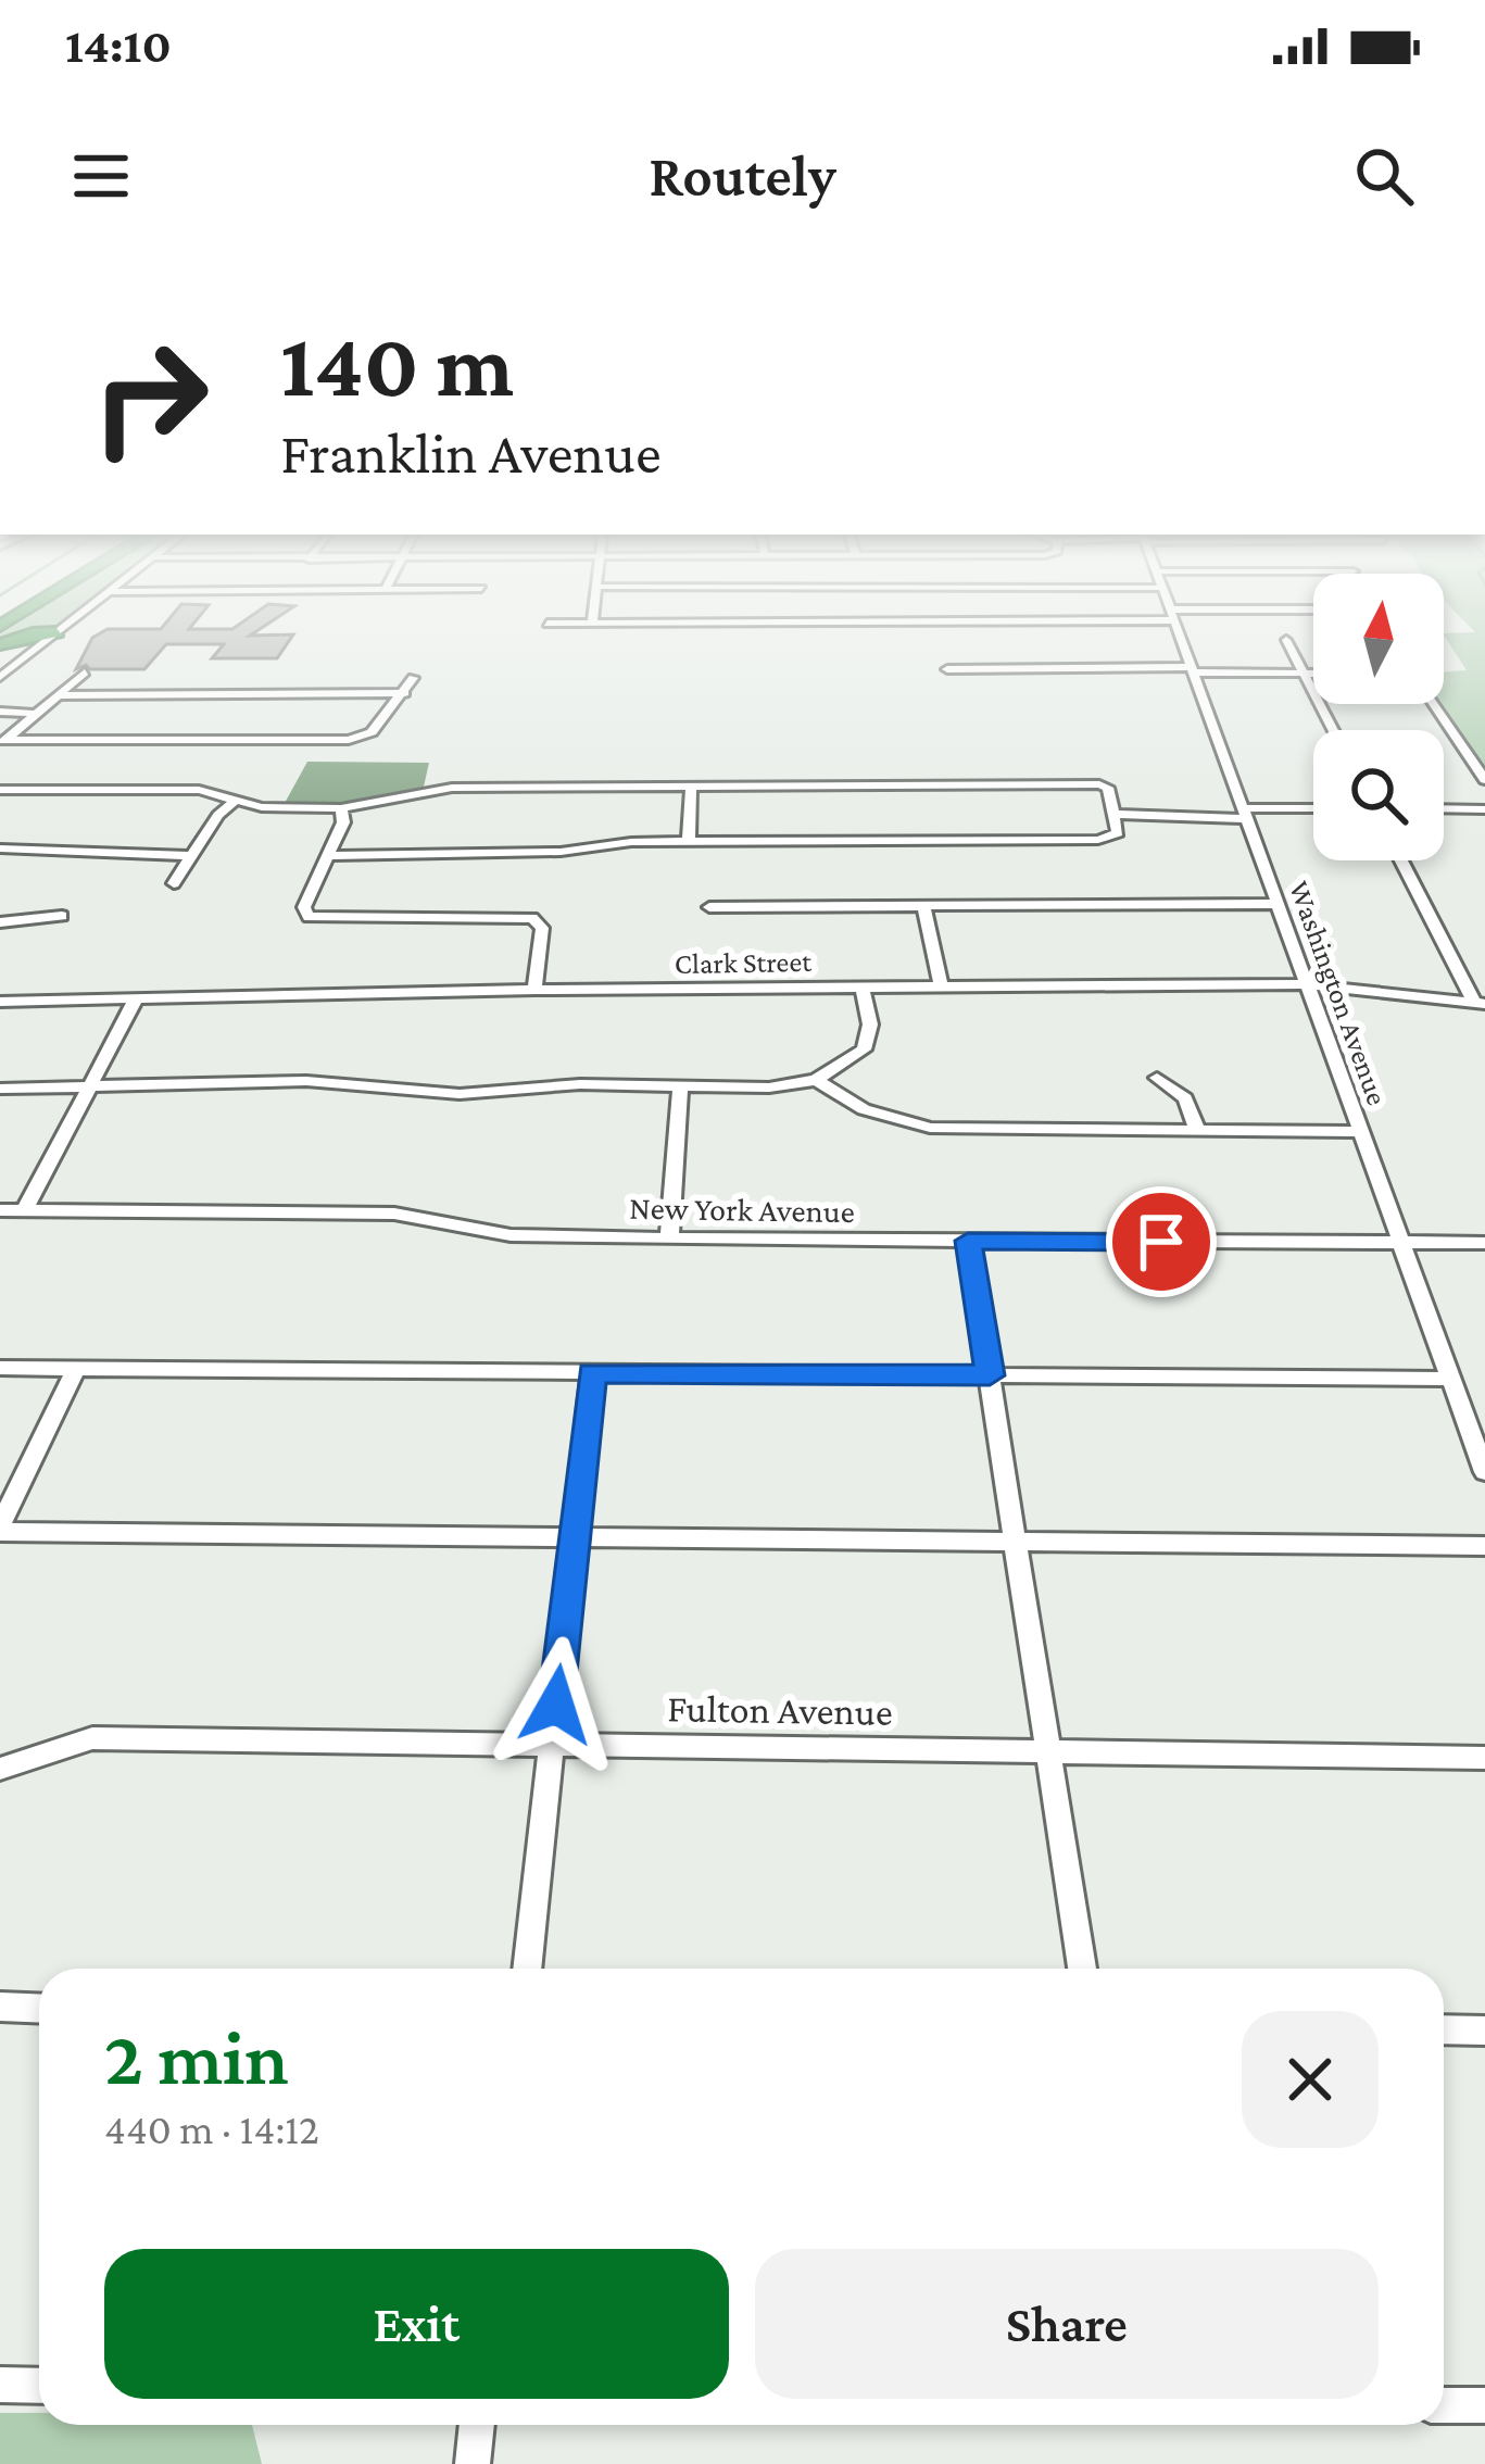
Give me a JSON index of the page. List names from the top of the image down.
{
  "streets": {
    "street": [
      "Clark Street",
      "Washington Avenue",
      "New York Avenue",
      "Fulton Avenue"
    ]
  },
  "crossings": [
    ["Clark Street", "Washington Avenue"],
    ["Washington Avenue", "New York Avenue"]
  ],
  "north": "top",
  "page": {
    "status": "14:10",
    "header": "Routely",
    "turn": ["140 m", "Franklin Avenue"],
    "heading": ["2 min", "440 m · 14:12"],
    "buttons": ["Exit", "Share"]
  }
}
